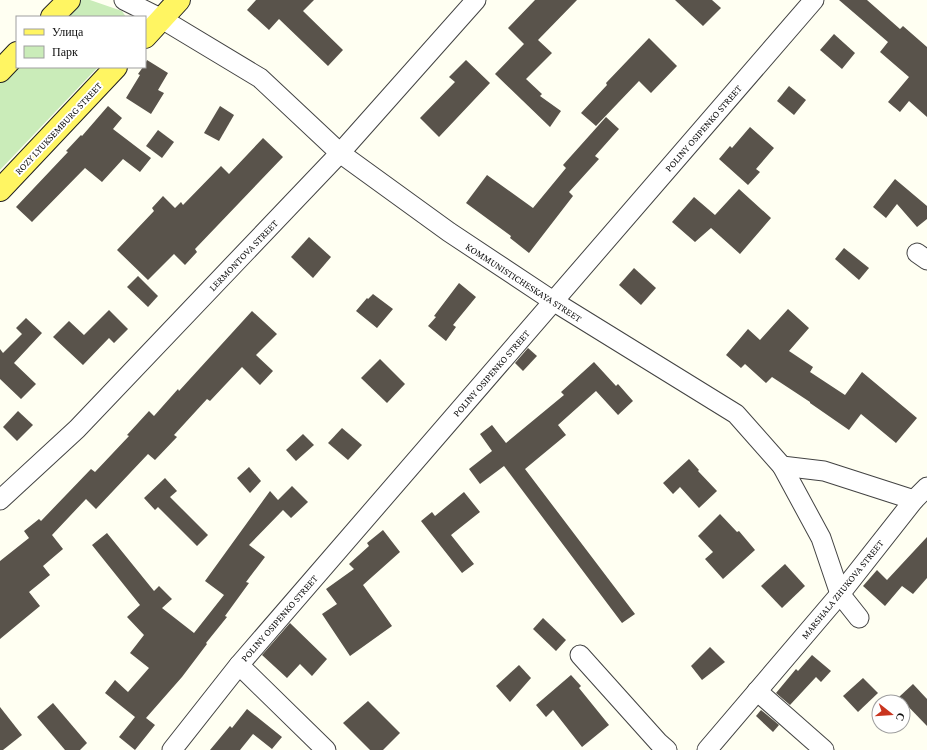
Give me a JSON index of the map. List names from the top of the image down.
{
  "streets": {
    "main road": ["ROZY LYUKSEMBURG STREET"],
    "street": [
      "POLINY OSIPENKO STREET",
      "LERMONTOVA STREET",
      "KOMMUNISTICHESKAYA STREET",
      "MARSHALA ZHUKOVA STREET"
    ]
  },
  "crossings": [
    ["POLINY OSIPENKO STREET", "KOMMUNISTICHESKAYA STREET"],
    ["LERMONTOVA STREET", "KOMMUNISTICHESKAYA STREET"],
    ["KOMMUNISTICHESKAYA STREET", "MARSHALA ZHUKOVA STREET"]
  ],
  "legend": ["Улица", "Парк"],
  "north": "right"
}
